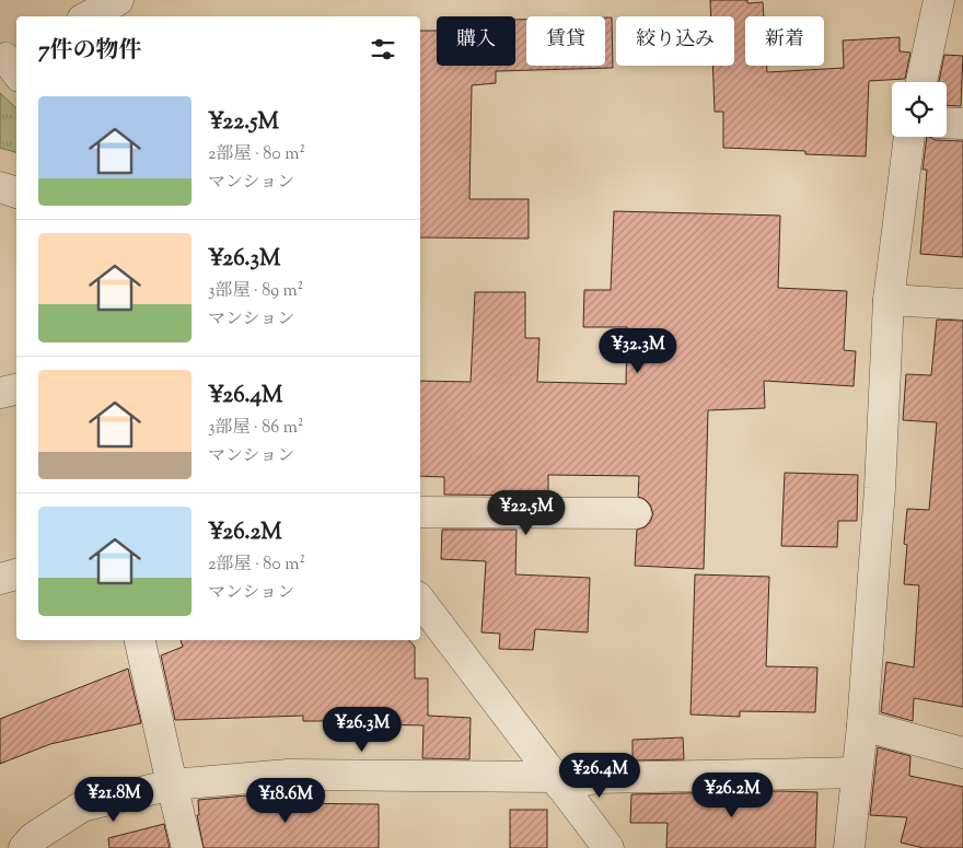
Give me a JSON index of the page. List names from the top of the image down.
{
  "page": {
    "chip": [
      "購入",
      "賃貸",
      "絞り込み",
      "新着"
    ],
    "heading": "7件の物件",
    "list": [
      {
        "name": "¥22.5M",
        "note": "2部屋 · 80 m² · マンション"
      },
      {
        "name": "¥26.3M",
        "note": "3部屋 · 89 m² · マンション"
      },
      {
        "name": "¥26.4M",
        "note": "3部屋 · 86 m² · マンション"
      },
      {
        "name": "¥26.2M",
        "note": "2部屋 · 80 m² · マンション"
      }
    ],
    "price": [
      "¥32.3M",
      "¥22.5M",
      "¥26.3M",
      "¥26.4M",
      "¥26.2M",
      "¥21.8M",
      "¥18.6M"
    ]
  }
}
